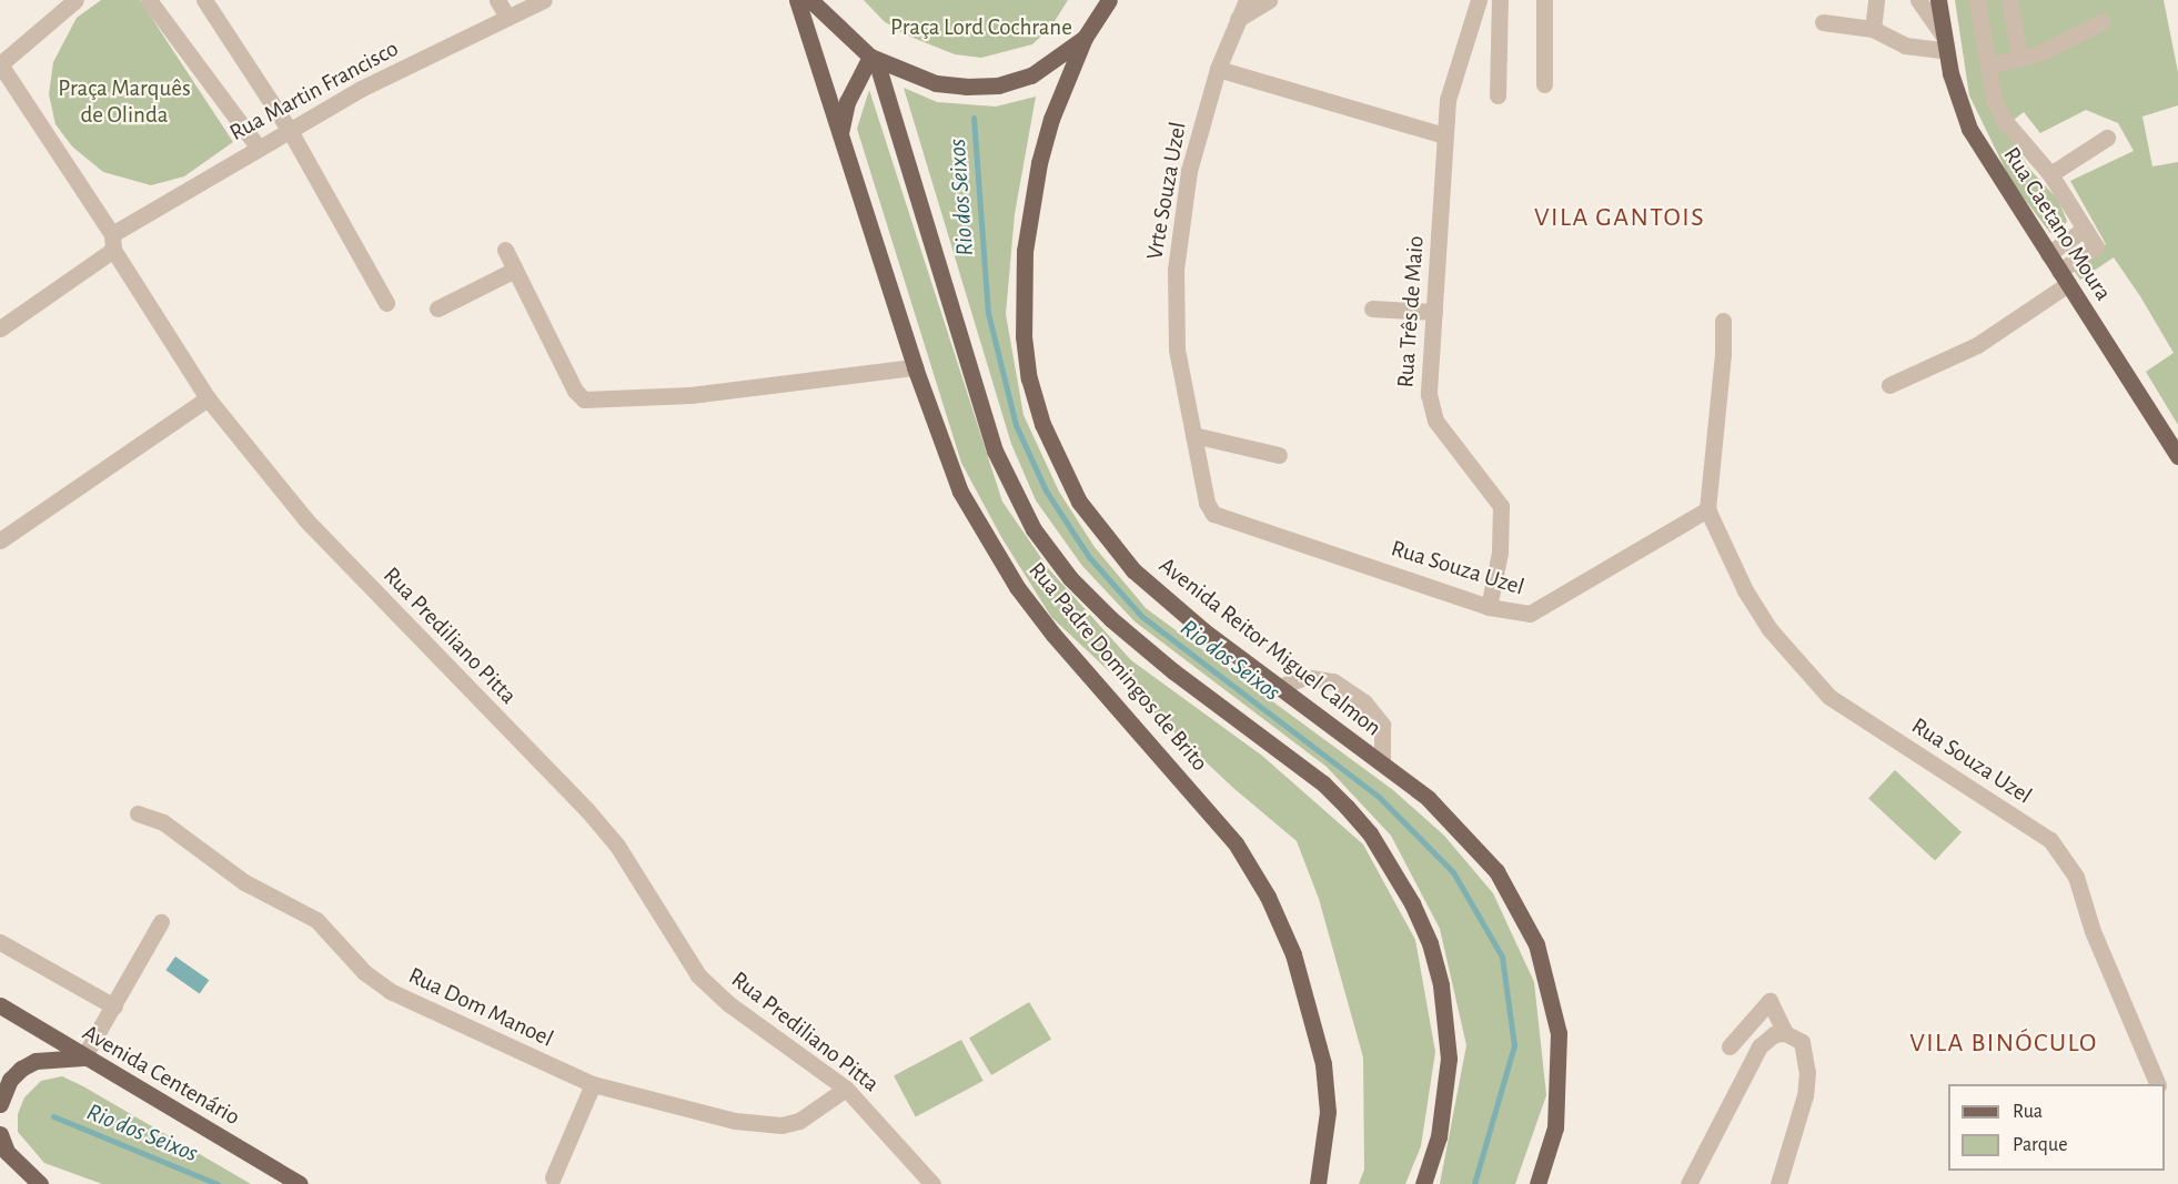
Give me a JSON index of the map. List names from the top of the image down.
{
  "streets": {
    "main road": [
      "Rua Caetano Moura",
      "Avenida Reitor Miguel Calmon",
      "Rua Padre Domingos de Brito",
      "Avenida Centenário"
    ],
    "street": [
      "Rua Martin Francisco",
      "Vrte Souza Uzel",
      "Rua Três de Maio",
      "Rua Souza Uzel",
      "Rua Prediliano Pitta",
      "Rua Dom Manoel"
    ]
  },
  "crossings": [
    ["Rua Martin Francisco", "Rua Prediliano Pitta"],
    ["Vrte Souza Uzel", "Rua Souza Uzel"],
    ["Rua Três de Maio", "Rua Souza Uzel"],
    ["Rua Prediliano Pitta", "Rua Dom Manoel"]
  ],
  "districts": ["VILA GANTOIS", "VILA BINÓCULO"],
  "water": ["Rio dos Seixos"],
  "parks": ["Praça Lord Cochrane", "Praça Marquês de Olinda"],
  "legend": ["Rua", "Parque"]
}
